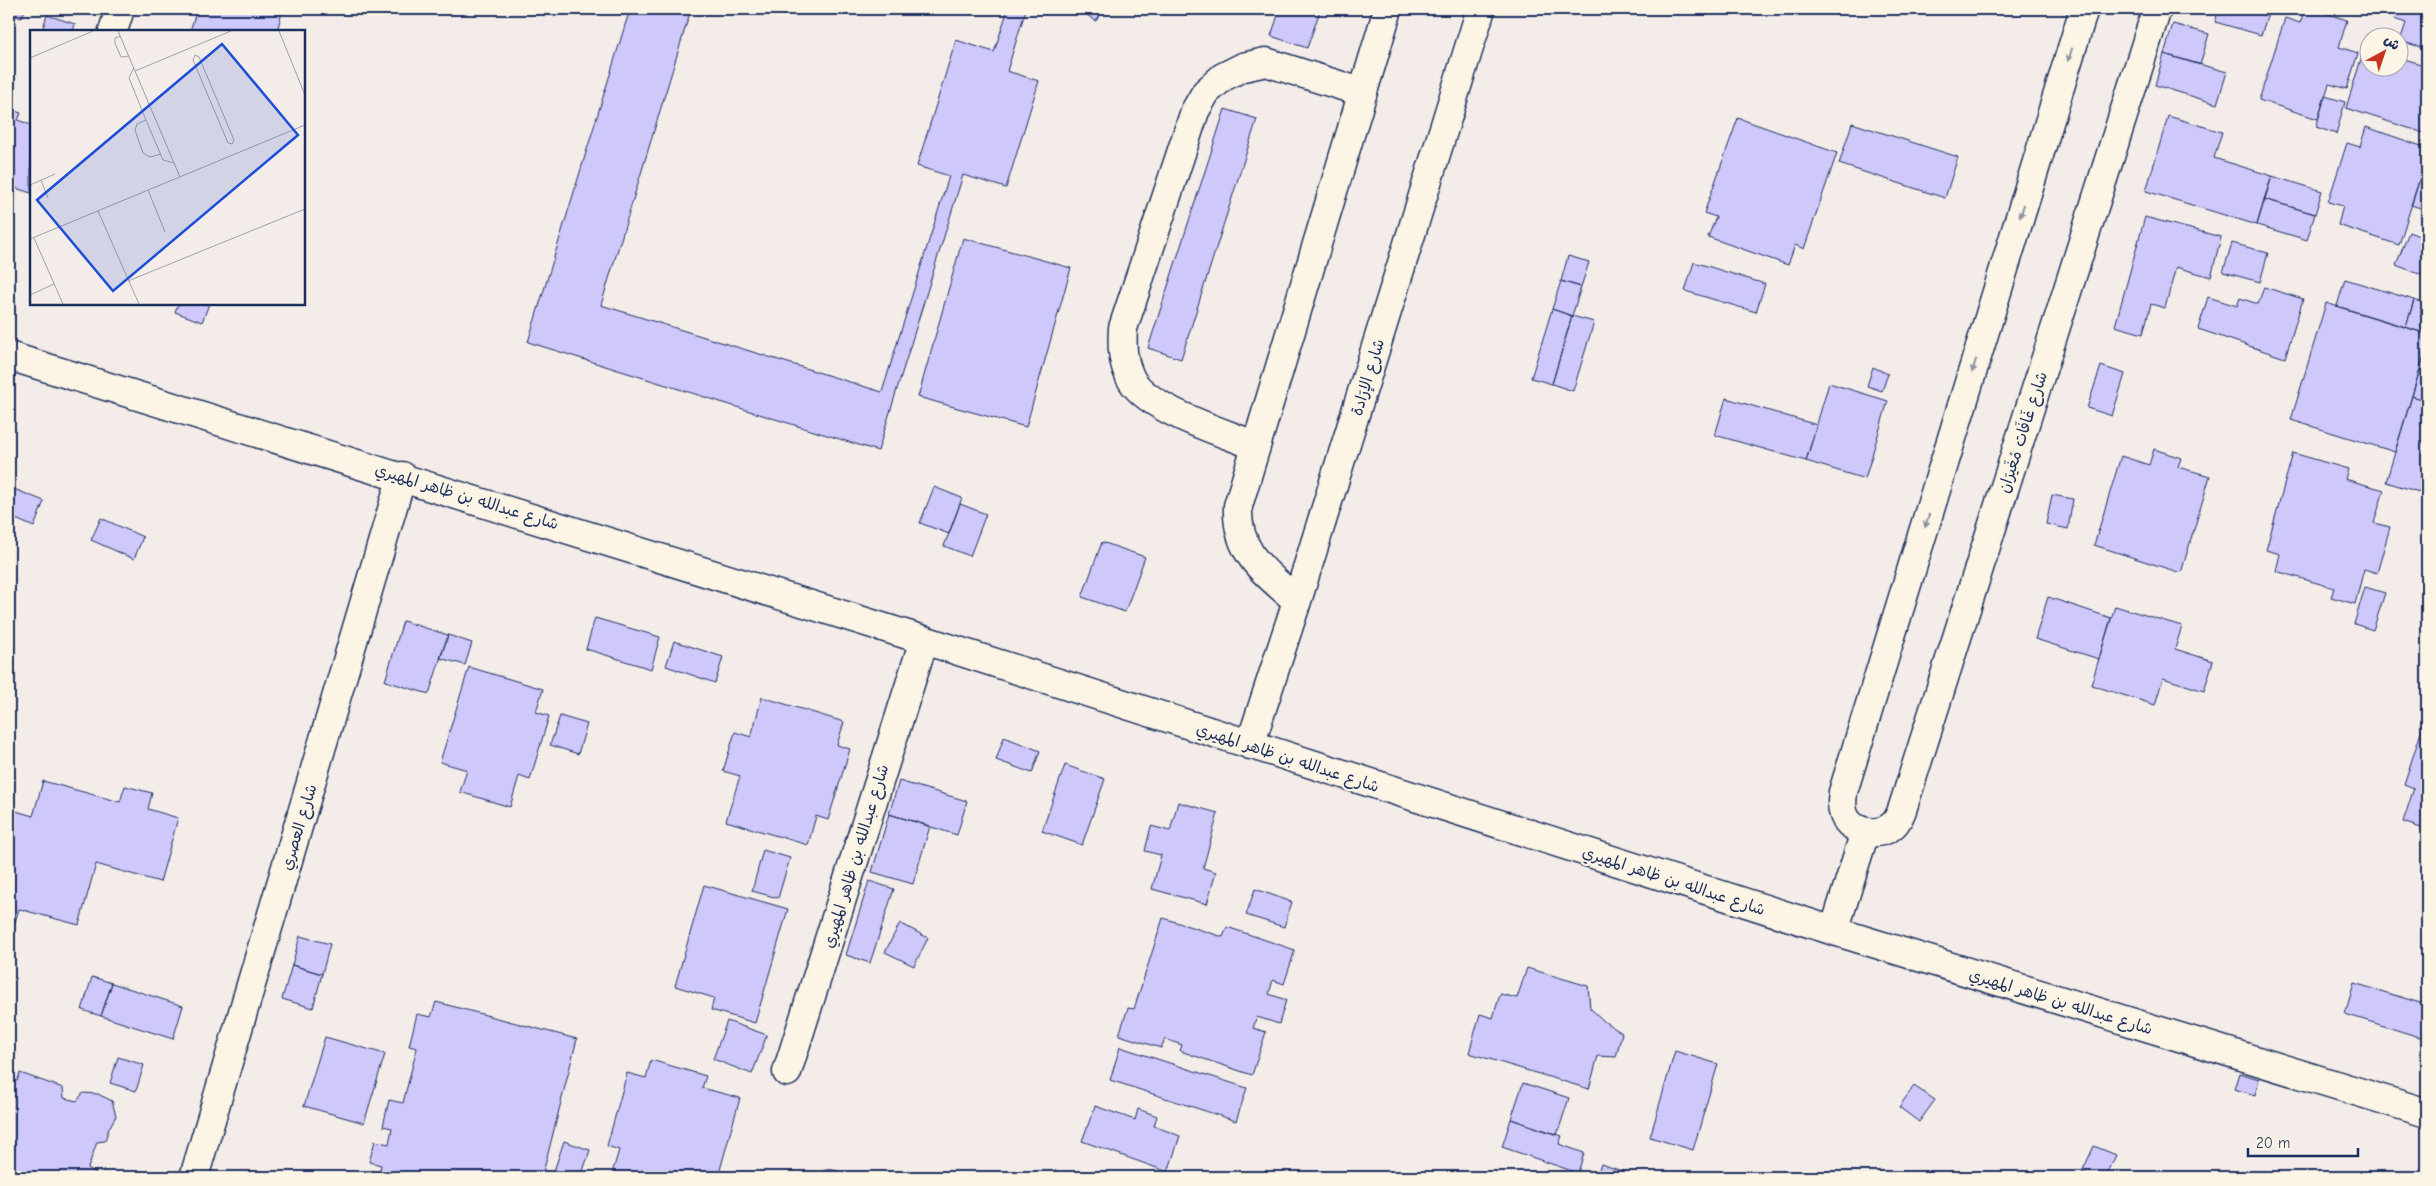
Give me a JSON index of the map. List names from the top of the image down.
{
  "streets": {
    "street": [
      "شارع الإرَادة",
      "شارع غَافَات مْغَيرَان",
      "شارع عبدالله بن ظاهر المهيري",
      "شارع العصري"
    ]
  },
  "crossings": [
    ["شارع الإرَادة", "شارع عبدالله بن ظاهر المهيري"],
    ["شارع عبدالله بن ظاهر المهيري", "شارع العصري"]
  ],
  "scale_bar": "20 m",
  "north": "top right"
}
